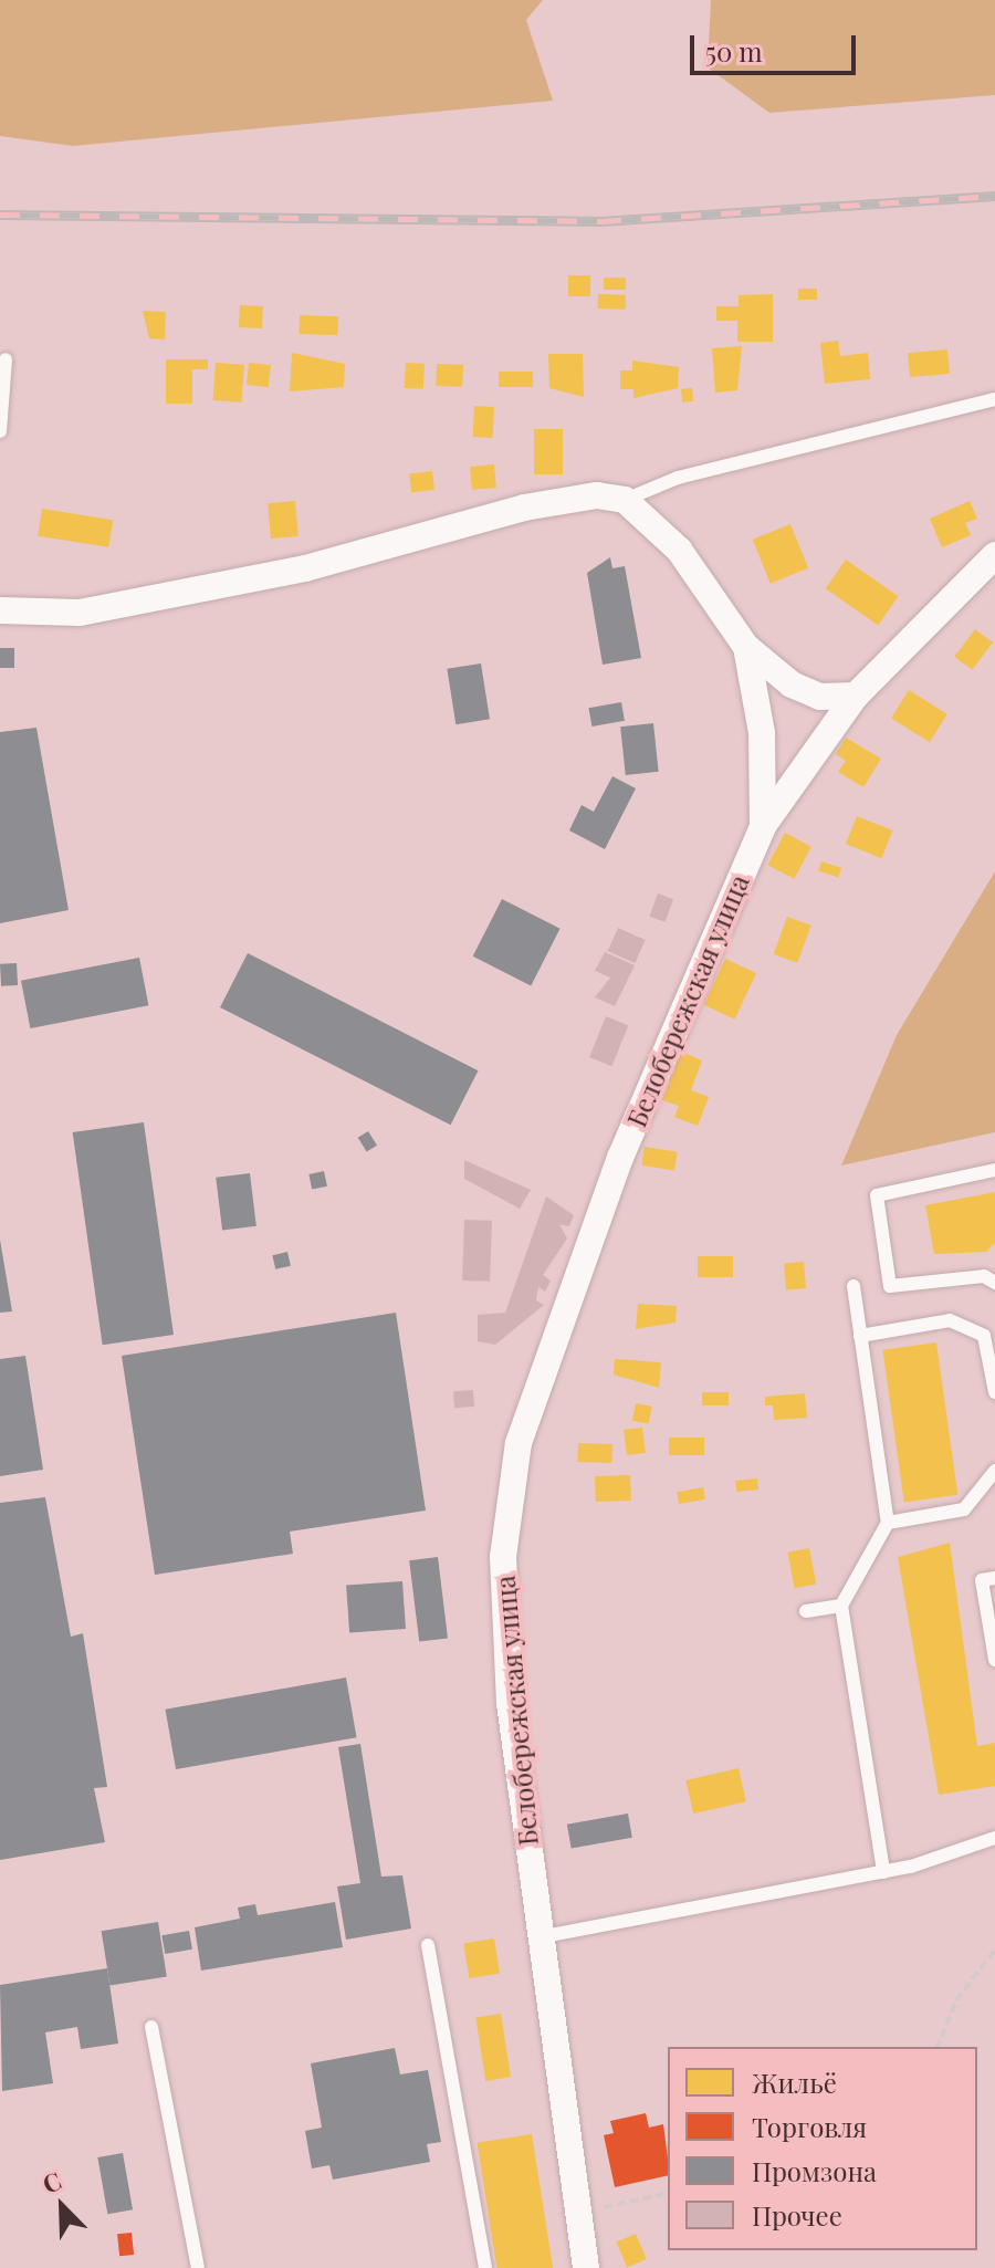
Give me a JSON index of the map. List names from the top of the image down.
{
  "streets": {
    "street": ["Белобережская улица"]
  },
  "legend": [
    "Жильё",
    "Торговля",
    "Промзона",
    "Прочее"
  ],
  "scale_bar": "50 m",
  "north": "top left"
}
